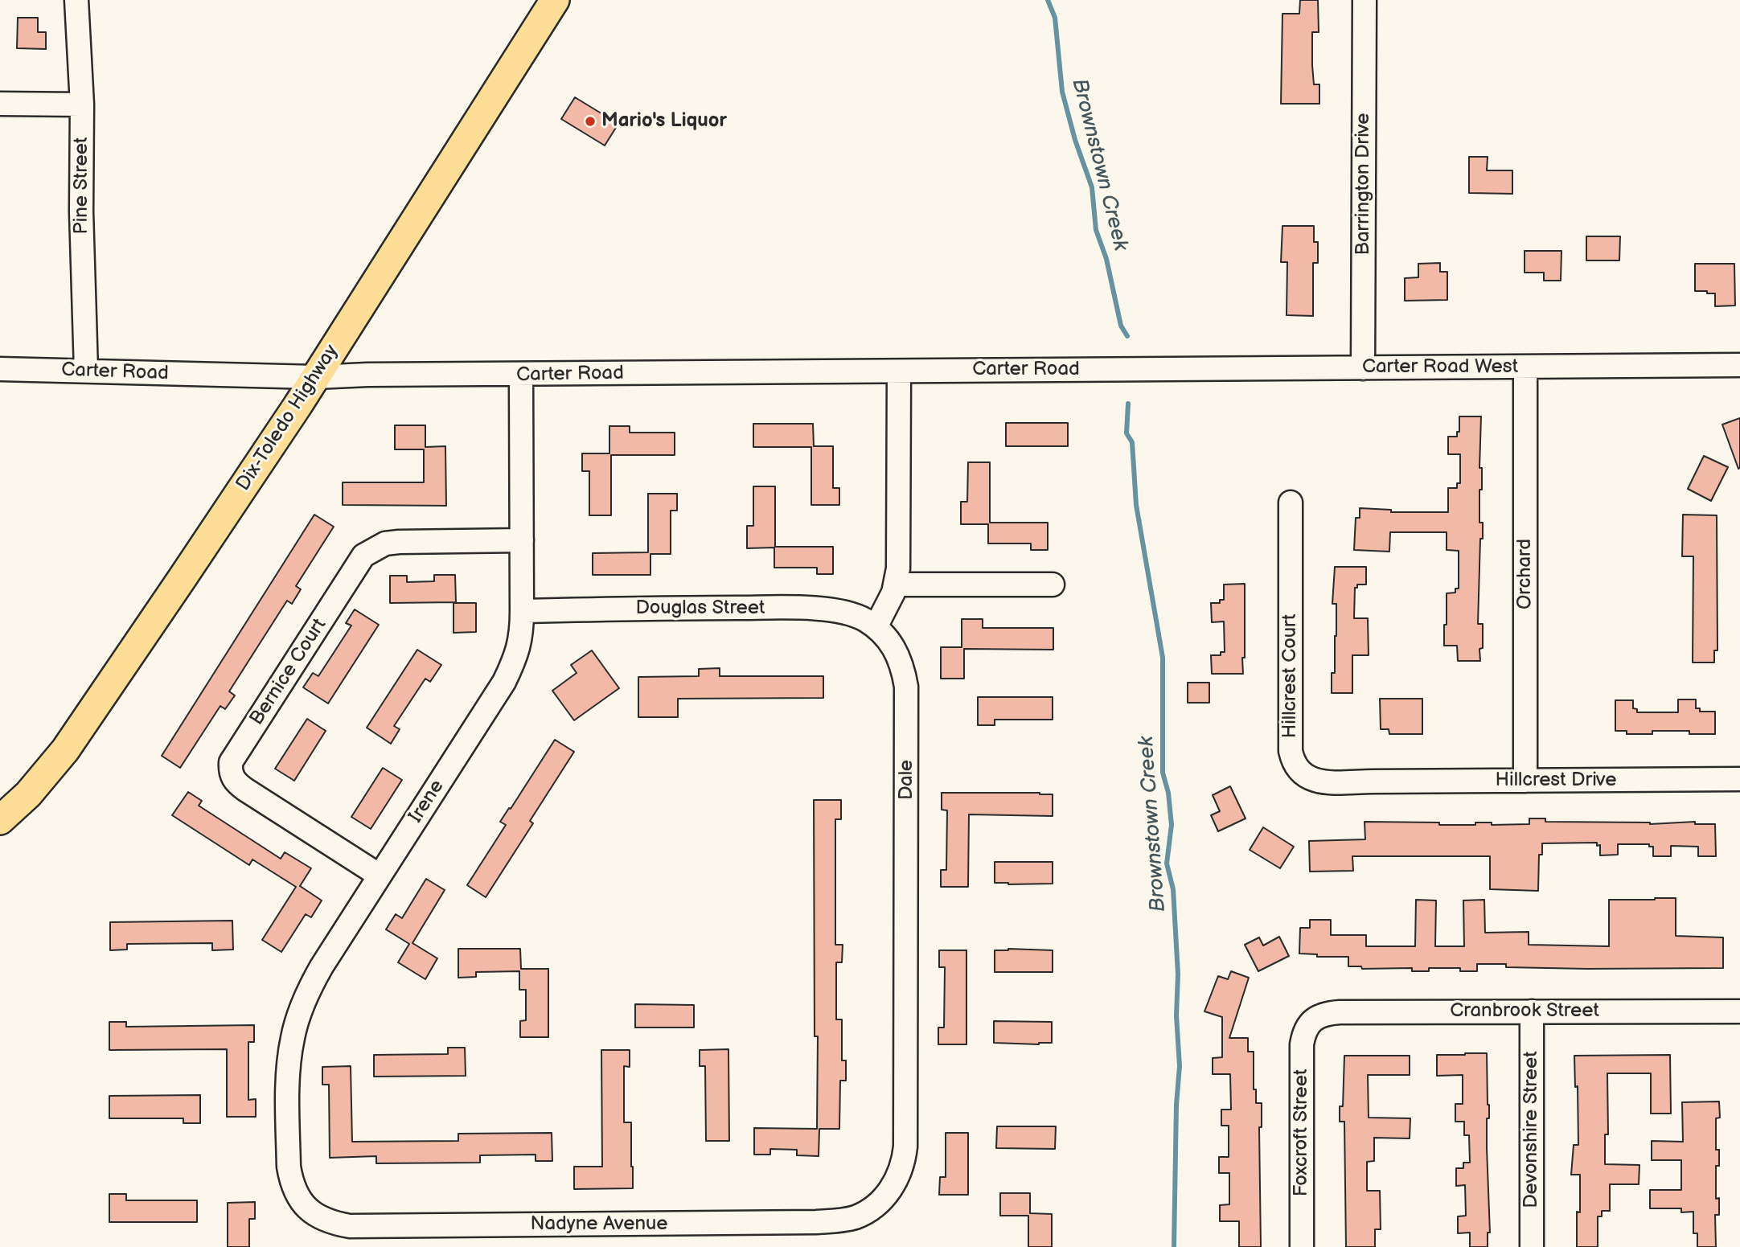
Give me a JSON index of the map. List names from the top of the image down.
{
  "streets": {
    "main road": ["Dix-Toledo Highway"],
    "street": [
      "Barrington Drive",
      "Pine Street",
      "Carter Road West",
      "Carter Road",
      "Orchard",
      "Douglas Street",
      "Bernice Court",
      "Hillcrest Court",
      "Dale",
      "Hillcrest Drive",
      "Irene",
      "Cranbrook Street",
      "Devonshire Street",
      "Foxcroft Street",
      "Nadyne Avenue"
    ]
  },
  "crossings": [
    ["Barrington Drive", "Carter Road West"],
    ["Pine Street", "Carter Road"],
    ["Carter Road West", "Carter Road"],
    ["Carter Road West", "Orchard"],
    ["Carter Road", "Dix-Toledo Highway"],
    ["Carter Road", "Irene"],
    ["Orchard", "Hillcrest Drive"],
    ["Douglas Street", "Dale"],
    ["Douglas Street", "Irene"],
    ["Bernice Court", "Irene"],
    ["Hillcrest Court", "Hillcrest Drive"],
    ["Dale", "Nadyne Avenue"],
    ["Irene", "Nadyne Avenue"],
    ["Cranbrook Street", "Devonshire Street"],
    ["Cranbrook Street", "Foxcroft Street"]
  ],
  "water": ["Brownstown Creek"],
  "places": ["Mario's Liquor"]
}
